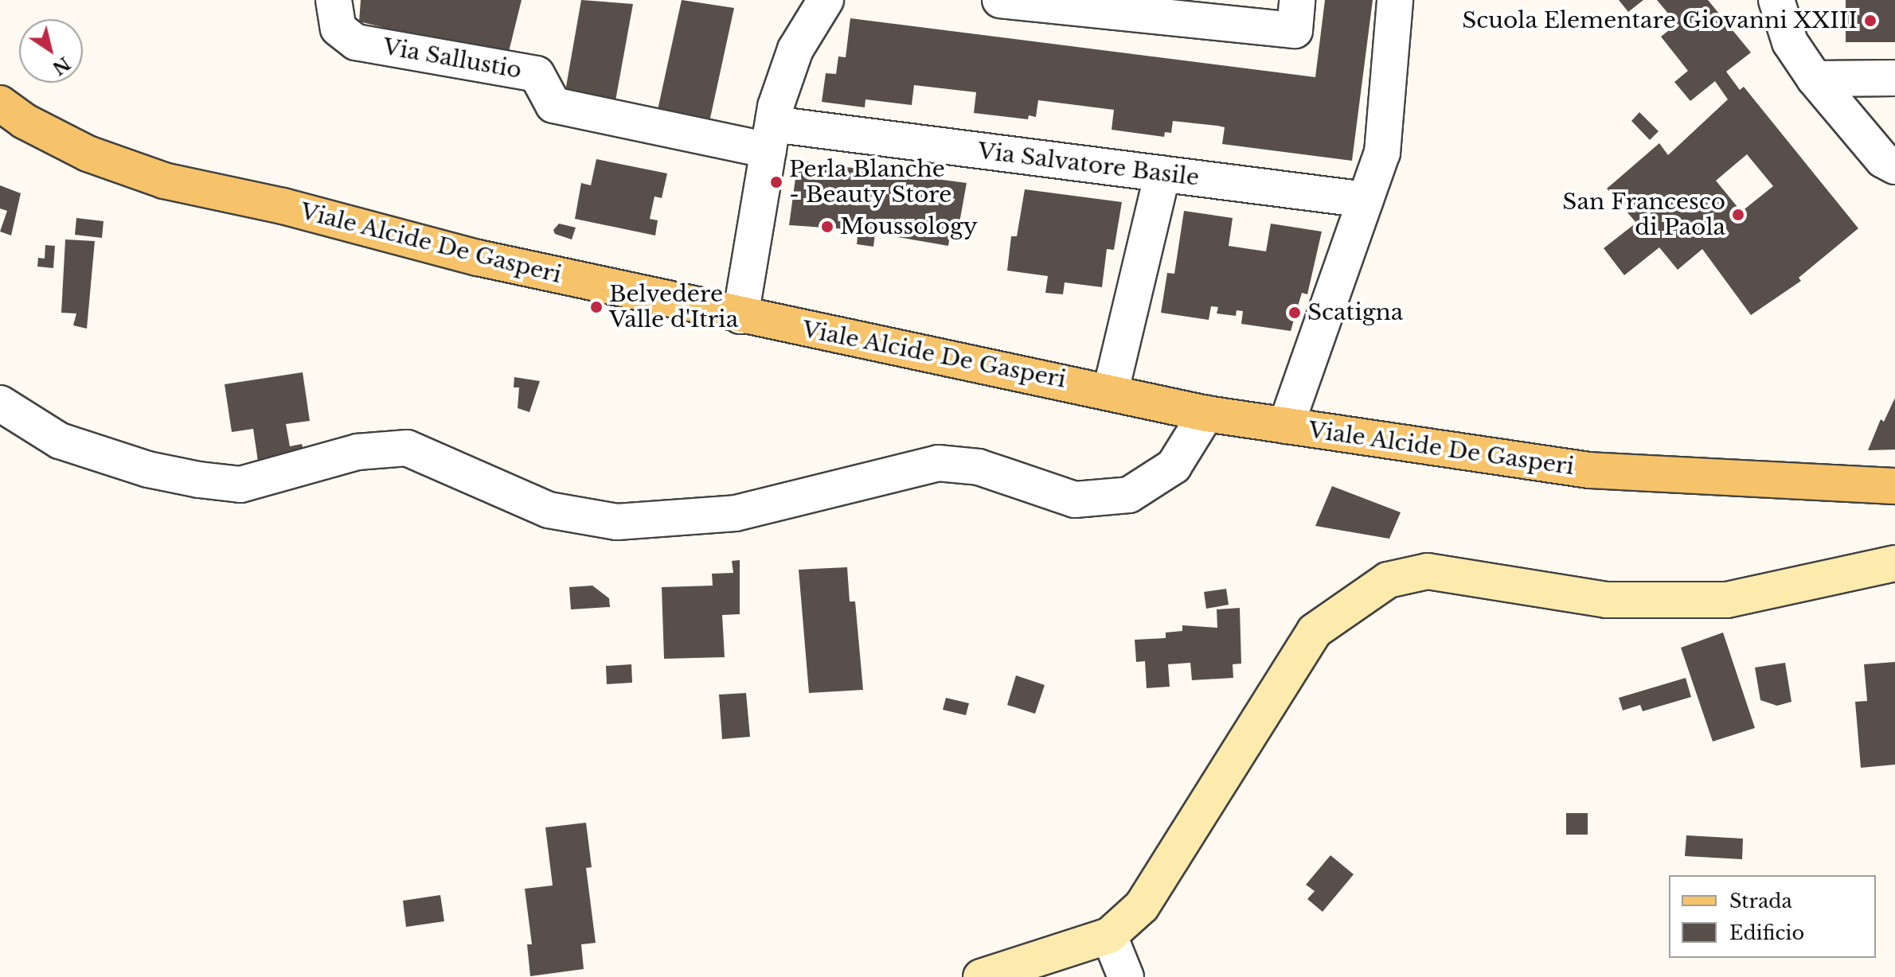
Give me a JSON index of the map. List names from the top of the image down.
{
  "streets": {
    "main road": ["Viale Alcide De Gasperi"],
    "street": ["Via Sallustio", "Via Salvatore Basile"]
  },
  "crossings": [
    ["Via Sallustio", "Via Salvatore Basile"]
  ],
  "places": [
    "Scuola Elementare Giovanni XXIII",
    "Perla Blanche - Beauty Store",
    "San Francesco di Paola",
    "Moussology",
    "Belvedere Valle d'Itria",
    "Scatigna"
  ],
  "legend": ["Strada", "Edificio"],
  "north": "bottom right"
}
